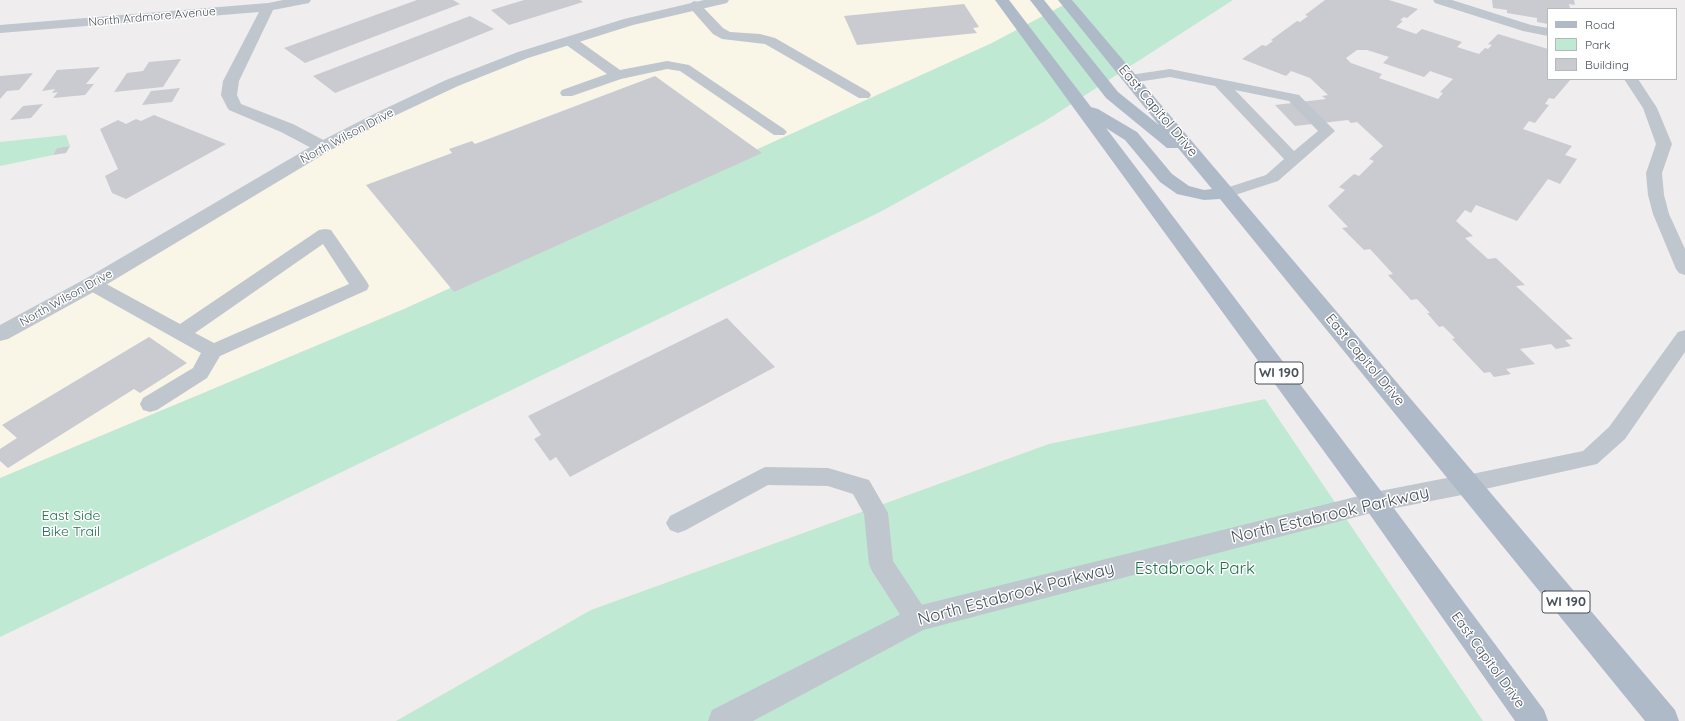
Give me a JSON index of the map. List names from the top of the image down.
{
  "streets": {
    "main road": ["East Capitol Drive", "WI 190"],
    "street": ["North Ardmore Avenue", "North Wilson Drive", "North Estabrook Parkway"]
  },
  "crossings": [
    ["East Capitol Drive", "North Estabrook Parkway"]
  ],
  "parks": ["East Side Bike Trail", "Estabrook Park"],
  "legend": ["Road", "Park", "Building"]
}
